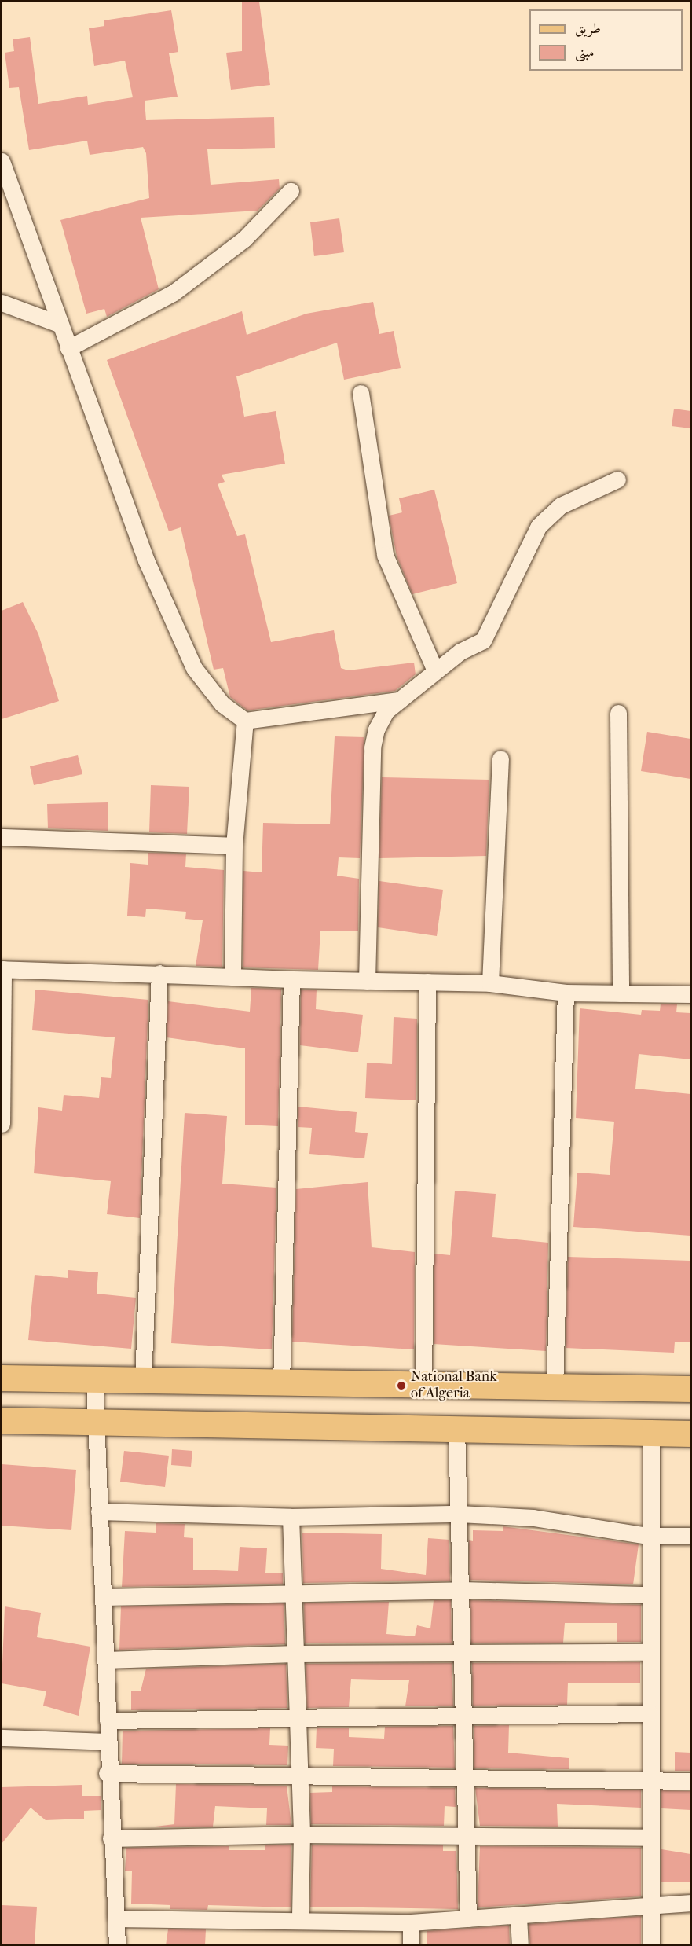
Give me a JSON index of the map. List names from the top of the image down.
{
  "places": ["National Bank of Algeria"],
  "legend": ["طريق", "مبنى"]
}
